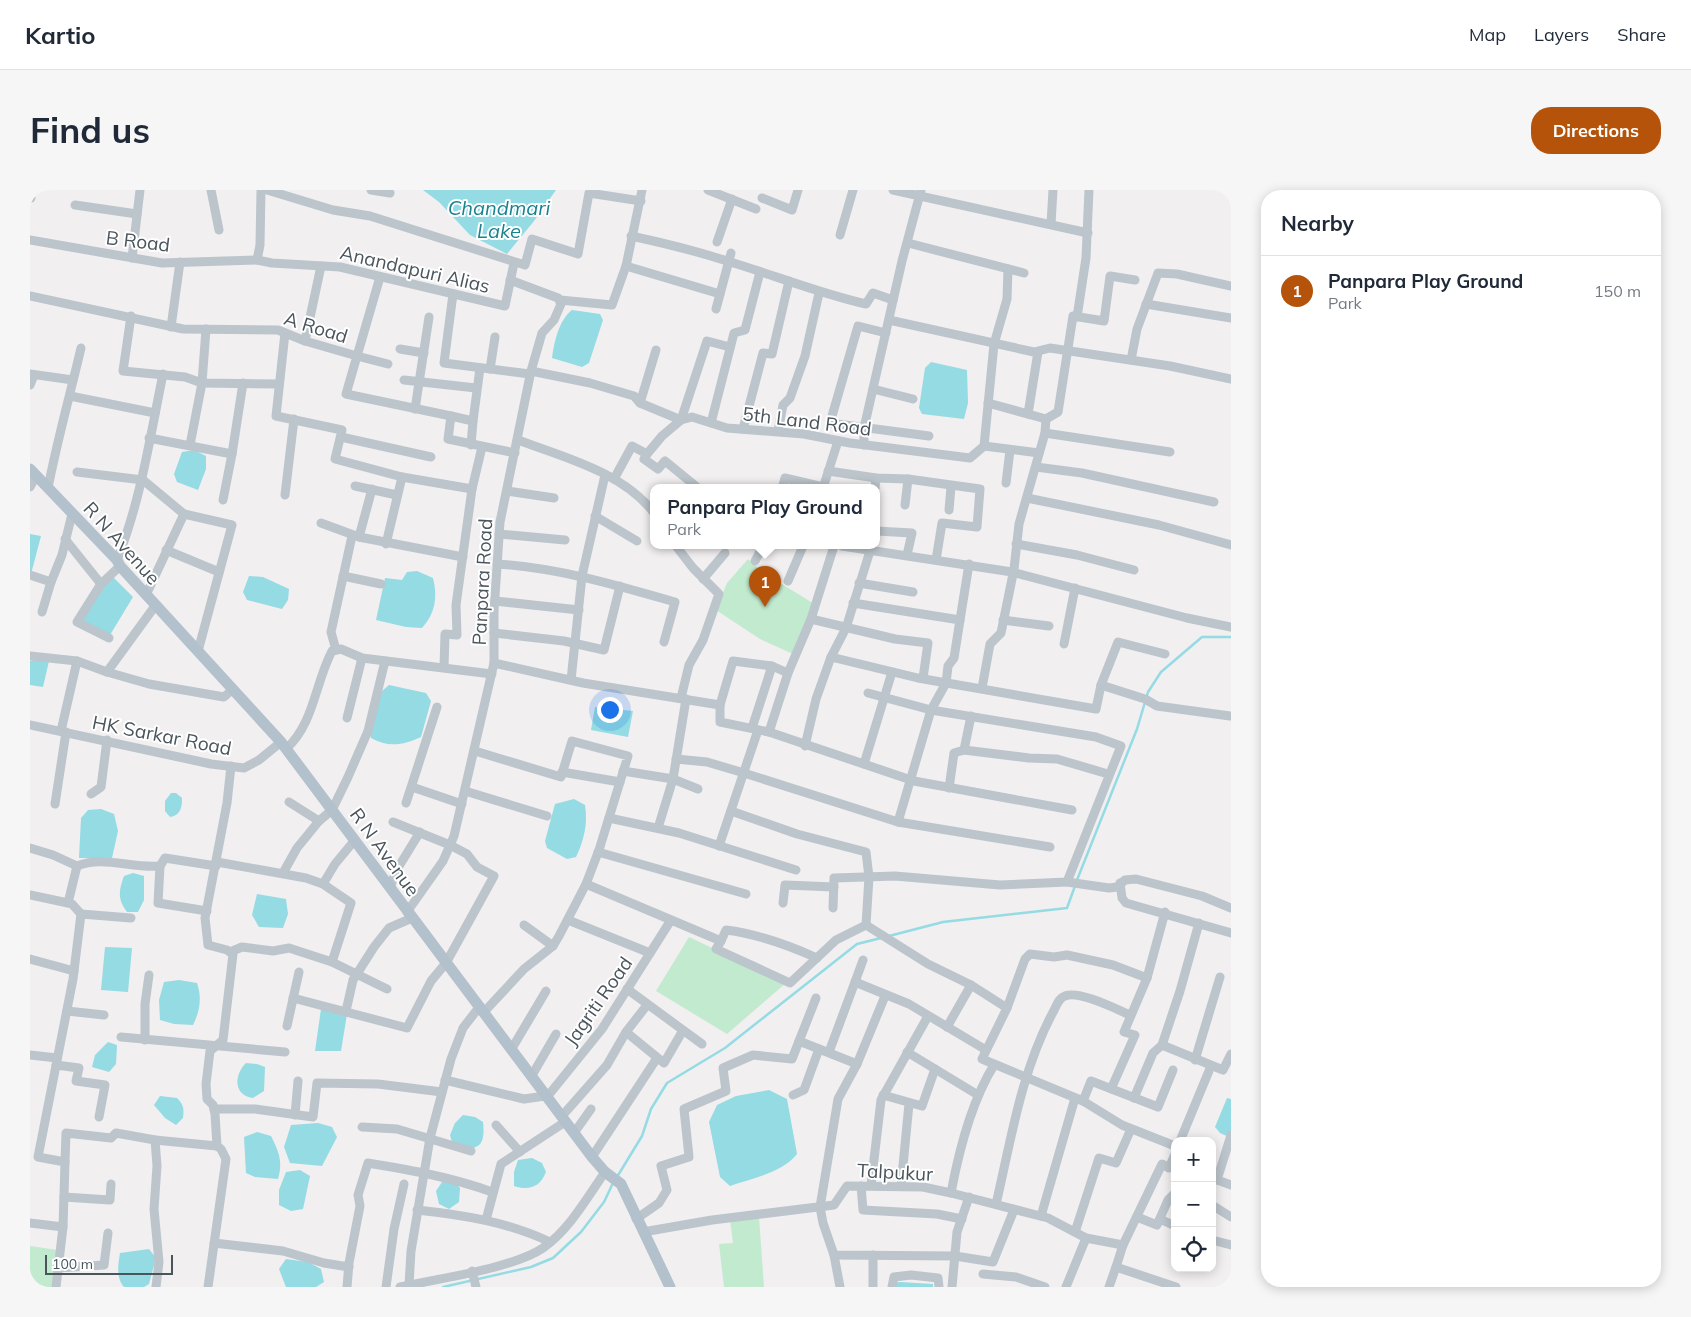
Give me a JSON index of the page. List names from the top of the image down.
{
  "streets": {
    "main road": ["R N Avenue"],
    "street": [
      "B Road",
      "Anandapuri Alias",
      "A Road",
      "5th Land Road",
      "Panpara Road",
      "HK Sarkar Road",
      "Jagriti Road",
      "Talpukur"
    ]
  },
  "crossings": [
    ["B Road", "Anandapuri Alias"],
    ["Anandapuri Alias", "5th Land Road"],
    ["5th Land Road", "Panpara Road"],
    ["R N Avenue", "Panpara Road"],
    ["R N Avenue", "HK Sarkar Road"],
    ["R N Avenue", "Jagriti Road"],
    ["R N Avenue", "Talpukur"]
  ],
  "water": ["Chandmari Lake"],
  "scale_bar": "100 m",
  "page": {
    "header": "Kartio",
    "nav": ["Map", "Layers", "Share"],
    "buttons": "Directions",
    "title": "Find us",
    "heading": "Nearby",
    "list": [
      {
        "mark": "1",
        "name": "Panpara Play Ground",
        "note": "Park",
        "value": "150 m"
      }
    ],
    "popup": ["Panpara Play Ground", "Park"],
    "pins": "1",
    "map_buttons": ["+", "−"],
    "scale": "100 m"
  }
}
